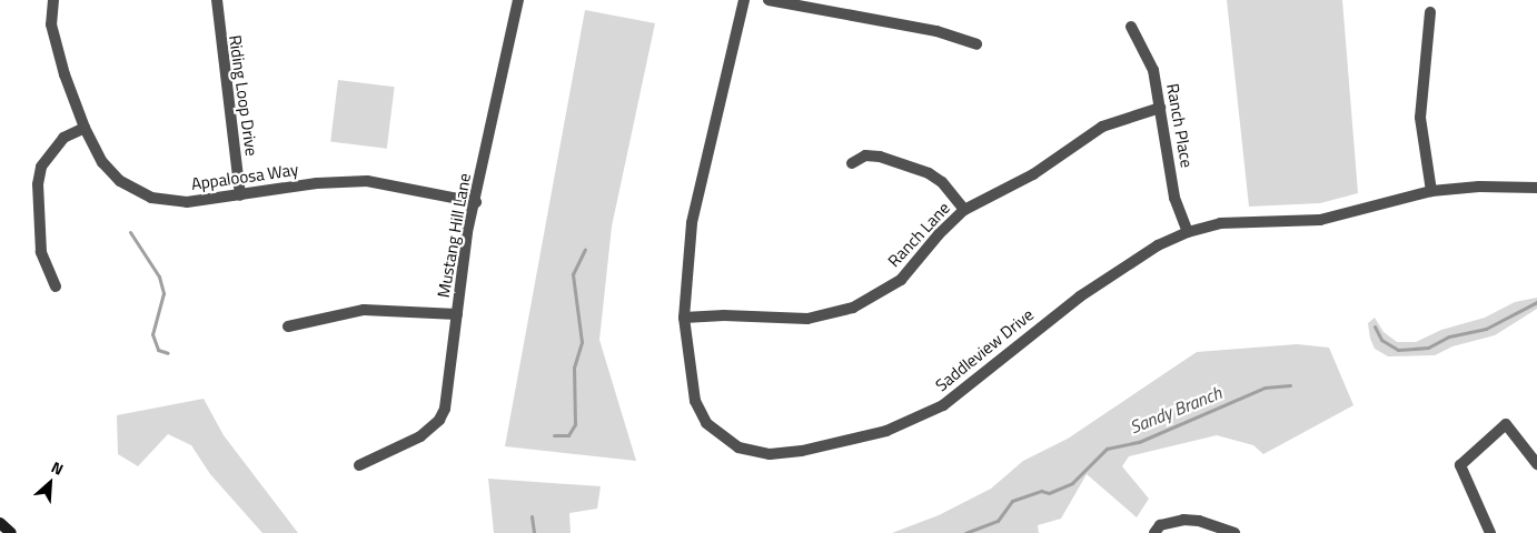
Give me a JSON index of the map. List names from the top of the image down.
{
  "streets": {
    "street": [
      "Riding Loop Drive",
      "Ranch Place",
      "Appaloosa Way",
      "Ranch Lane",
      "Mustang Hill Lane",
      "Saddleview Drive"
    ]
  },
  "crossings": [
    ["Riding Loop Drive", "Appaloosa Way"],
    ["Ranch Place", "Ranch Lane"],
    ["Ranch Place", "Saddleview Drive"],
    ["Appaloosa Way", "Mustang Hill Lane"],
    ["Ranch Lane", "Saddleview Drive"]
  ],
  "water": ["Sandy Branch"],
  "north": "top right"
}
